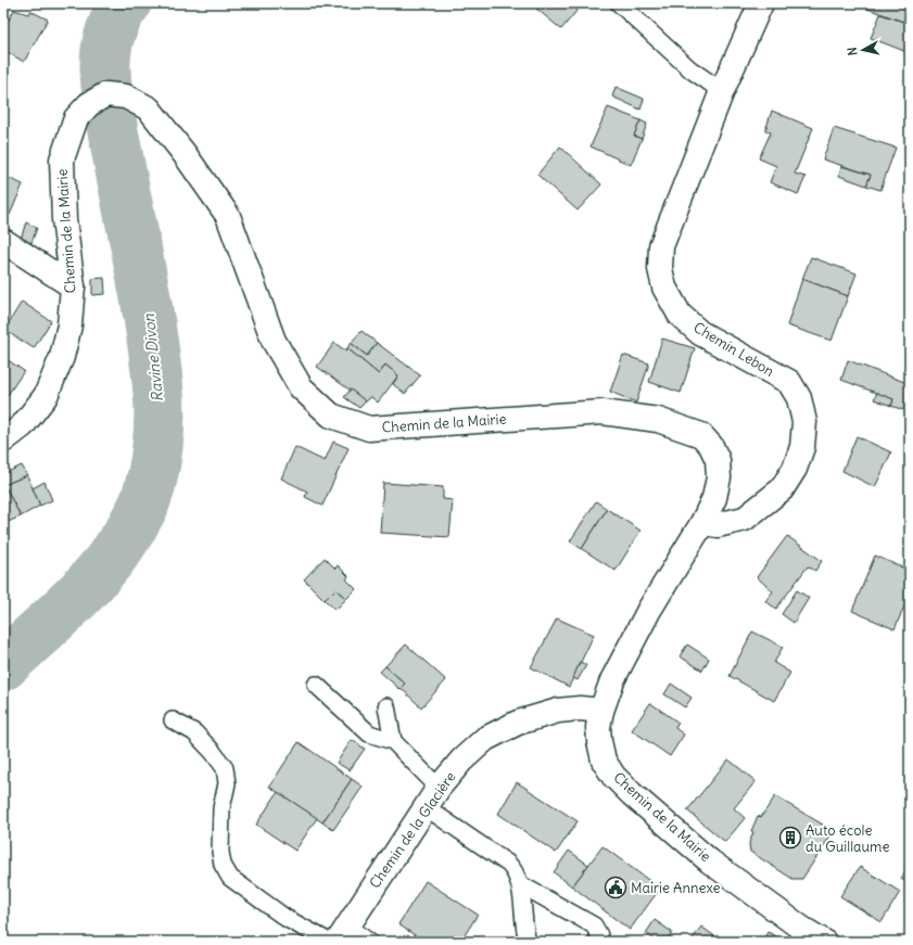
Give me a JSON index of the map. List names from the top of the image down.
{
  "streets": {
    "street": ["Chemin de la Mairie", "Chemin Lebon", "Chemin de la Glacière"]
  },
  "crossings": [
    ["Chemin de la Mairie", "Chemin Lebon"],
    ["Chemin de la Mairie", "Chemin de la Glacière"]
  ],
  "water": ["Ravine Divon"],
  "places": {
    "building": ["Auto école du Guillaume"],
    "public building": ["Mairie Annexe"]
  },
  "north": "left"
}
